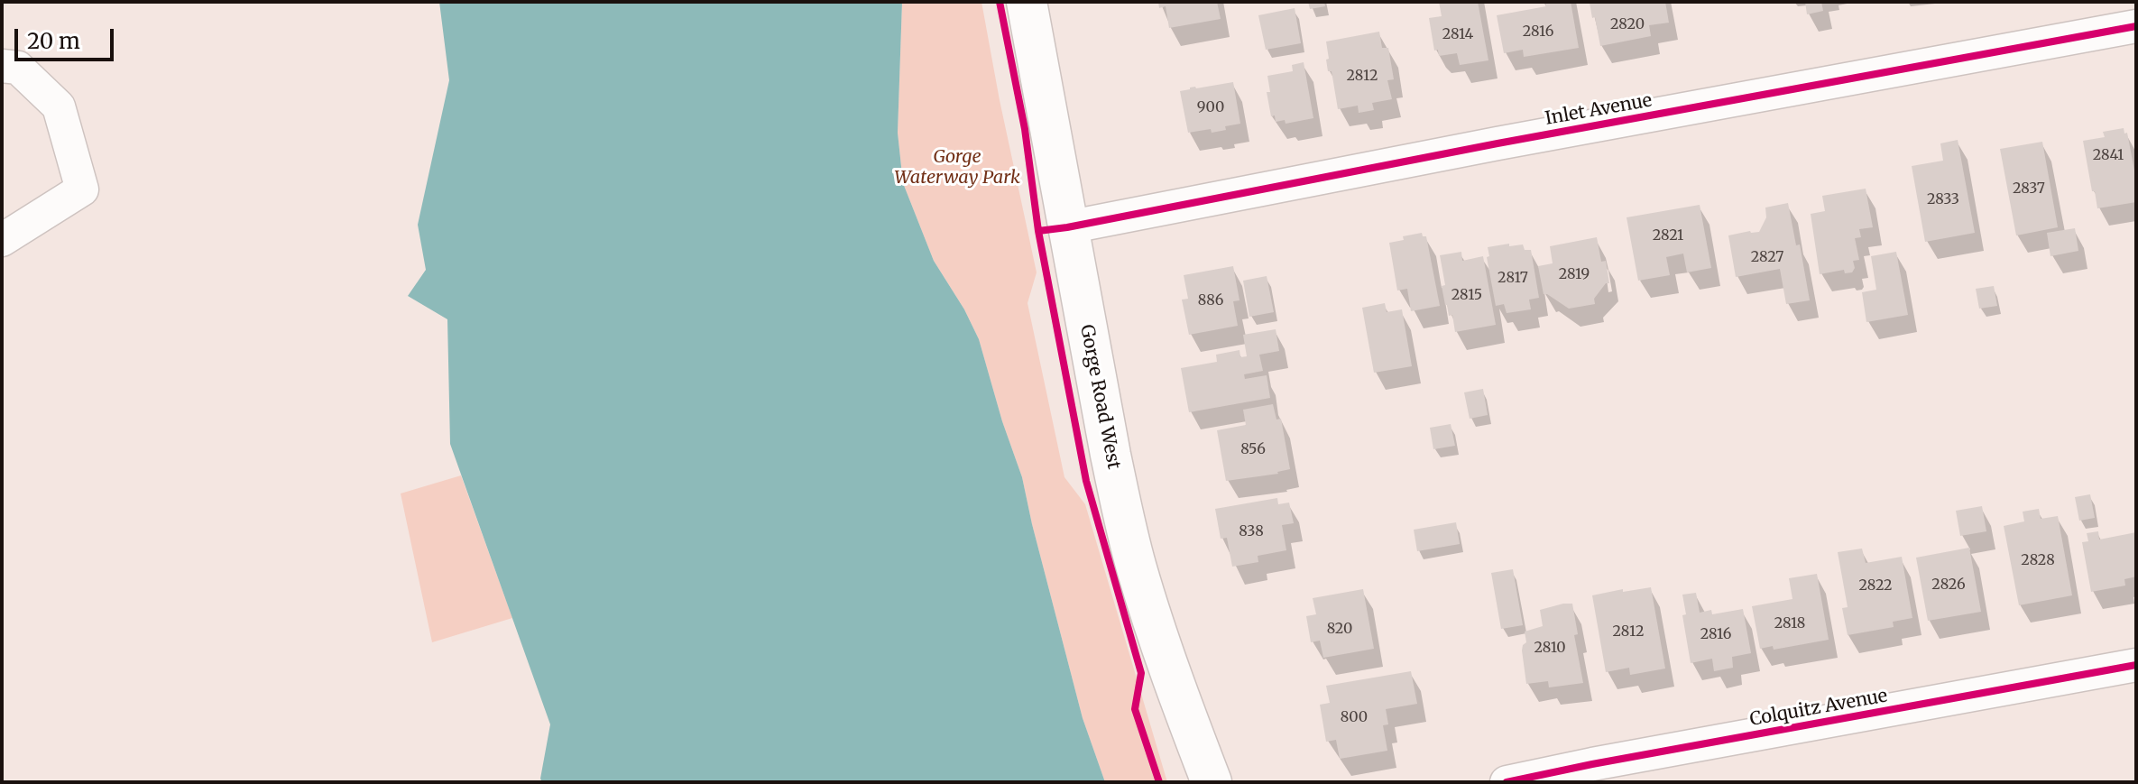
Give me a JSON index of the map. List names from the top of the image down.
{
  "streets": {
    "main road": ["Gorge Road West"],
    "street": ["Inlet Avenue", "Colquitz Avenue"]
  },
  "crossings": [
    ["Inlet Avenue", "Gorge Road West"]
  ],
  "parks": ["Gorge Waterway Park"],
  "house_numbers": [
    "2820",
    "2816",
    "2814",
    "2812",
    "900",
    "2841",
    "2837",
    "2833",
    "2821",
    "2827",
    "2819",
    "2817",
    "2815",
    "886",
    "856",
    "838",
    "2828",
    "2826",
    "2822",
    "2818",
    "820",
    "2812",
    "2816",
    "2810",
    "800"
  ],
  "scale_bar": "20 m"
}
